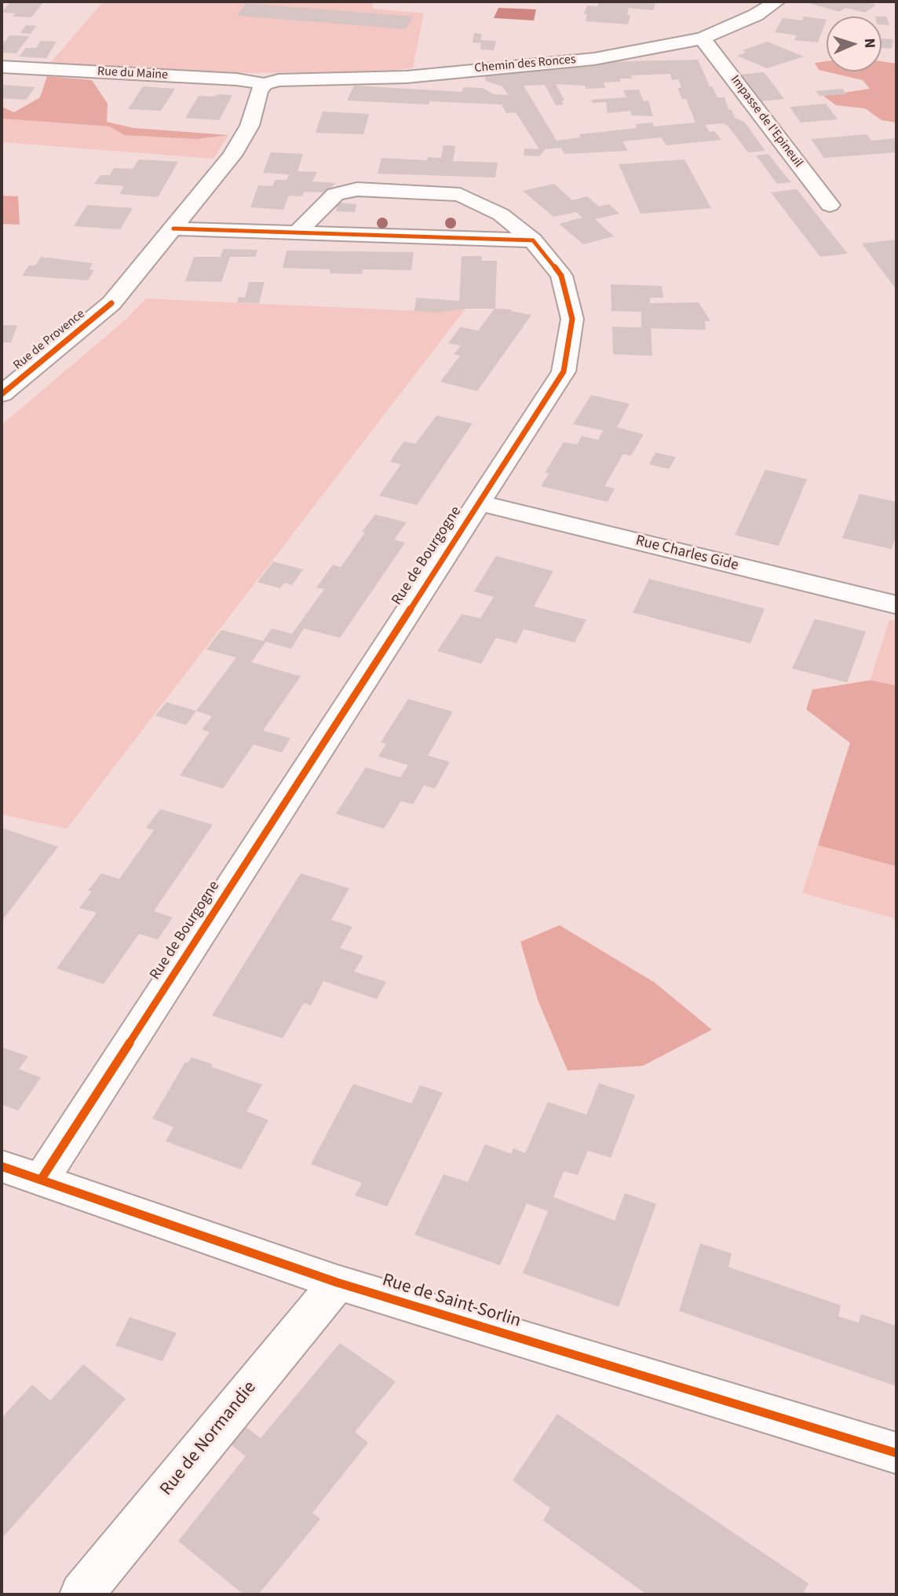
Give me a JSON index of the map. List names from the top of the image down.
{
  "streets": {
    "street": [
      "Chemin des Ronces",
      "Rue du Maine",
      "Impasse de l'Epineuil",
      "Rue de Provence",
      "Rue Charles Gide",
      "Rue de Bourgogne",
      "Rue de Saint-Sorlin",
      "Rue de Normandie"
    ]
  },
  "crossings": [
    ["Chemin des Ronces", "Rue du Maine"],
    ["Chemin des Ronces", "Impasse de l'Epineuil"],
    ["Chemin des Ronces", "Rue de Provence"],
    ["Rue du Maine", "Rue de Provence"],
    ["Rue Charles Gide", "Rue de Bourgogne"],
    ["Rue de Bourgogne", "Rue de Saint-Sorlin"],
    ["Rue de Saint-Sorlin", "Rue de Normandie"]
  ],
  "north": "right"
}
